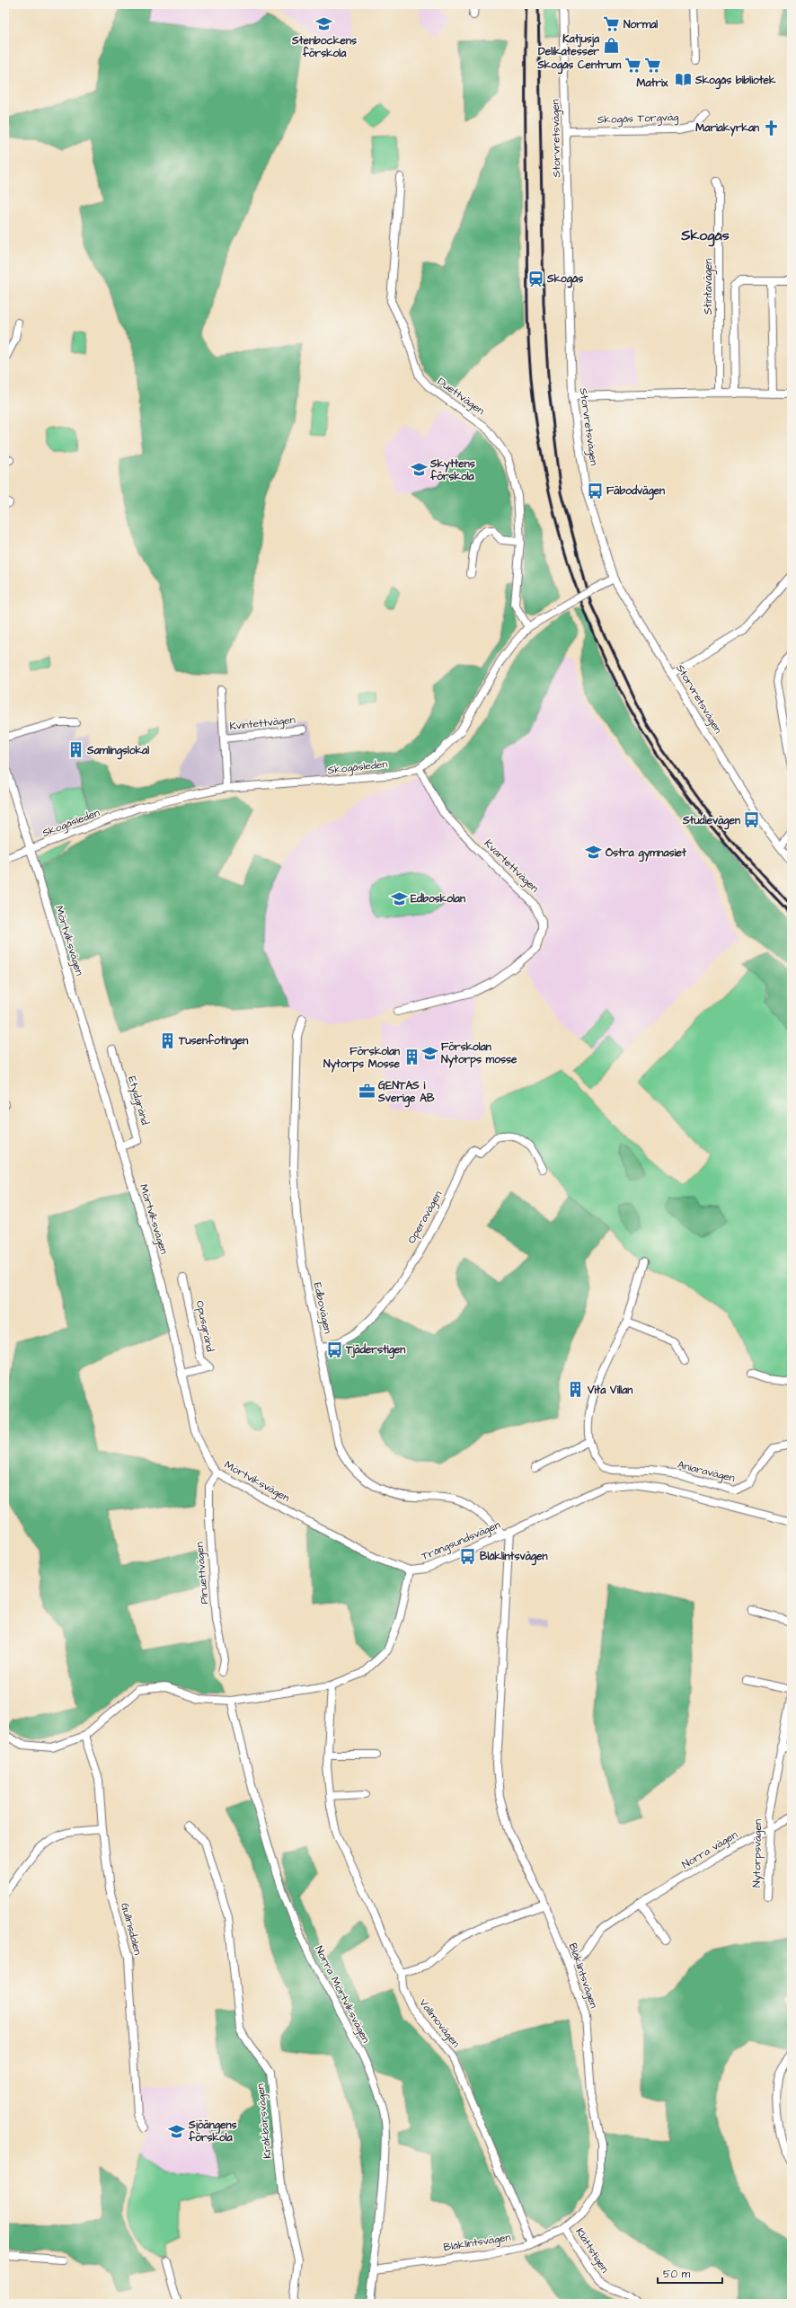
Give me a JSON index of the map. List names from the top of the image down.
{
  "streets": {
    "street": [
      "Skogås Torgväg",
      "Storvretsvägen",
      "Stintavägen",
      "Duettvägen",
      "Kvintettvägen",
      "Skogåsleden",
      "Kvartettvägen",
      "Mörtviksvägen",
      "Etydgränd",
      "Operavägen",
      "Edbovägen",
      "Opusgränd",
      "Aniaravägen",
      "Trångsundsvägen",
      "Piruettvägen",
      "Norra vägen",
      "Nytorpsvägen",
      "Gullrisdalen",
      "Blåklintsvägen",
      "Norra Mörtviksvägen",
      "Vallmovägen",
      "Kråkbärsvägen",
      "Klättstigen"
    ]
  },
  "crossings": [
    ["Skogås Torgväg", "Storvretsvägen"],
    ["Storvretsvägen", "Skogåsleden"],
    ["Duettvägen", "Skogåsleden"],
    ["Kvintettvägen", "Skogåsleden"],
    ["Skogåsleden", "Kvartettvägen"],
    ["Skogåsleden", "Mörtviksvägen"],
    ["Mörtviksvägen", "Etydgränd"],
    ["Mörtviksvägen", "Opusgränd"],
    ["Mörtviksvägen", "Trångsundsvägen"],
    ["Mörtviksvägen", "Piruettvägen"],
    ["Operavägen", "Edbovägen"],
    ["Edbovägen", "Trångsundsvägen"],
    ["Edbovägen", "Blåklintsvägen"],
    ["Trångsundsvägen", "Blåklintsvägen"],
    ["Norra vägen", "Nytorpsvägen"],
    ["Norra vägen", "Blåklintsvägen"],
    ["Blåklintsvägen", "Norra Mörtviksvägen"],
    ["Blåklintsvägen", "Vallmovägen"],
    ["Blåklintsvägen", "Klättstigen"]
  ],
  "districts": ["Skogås"],
  "places": {
    "school or university": [
      "Stenbockens förskola",
      "Skyttens förskola",
      "Östra gymnasiet",
      "Edboskolan",
      "Förskolan Nytorps mosse",
      "Sjöängens förskola"
    ],
    "supermarket": ["Normal", "Skogås Centrum", "Matrix"],
    "shop": ["Katjusja Delikatesser"],
    "library": ["Skogås bibliotek"],
    "church": ["Mariakyrkan"],
    "station": ["Skogås"],
    "bus stop": [
      "Fäbodvägen",
      "Studievägen",
      "Tjäderstigen",
      "Blåklintsvägen"
    ],
    "building": [
      "Samlingslokal",
      "Tusenfotingen",
      "Förskolan Nytorps Mosse",
      "Vita Villan"
    ],
    "office": ["GENTAS i Sverige AB"]
  },
  "scale_bar": "50 m"
}
